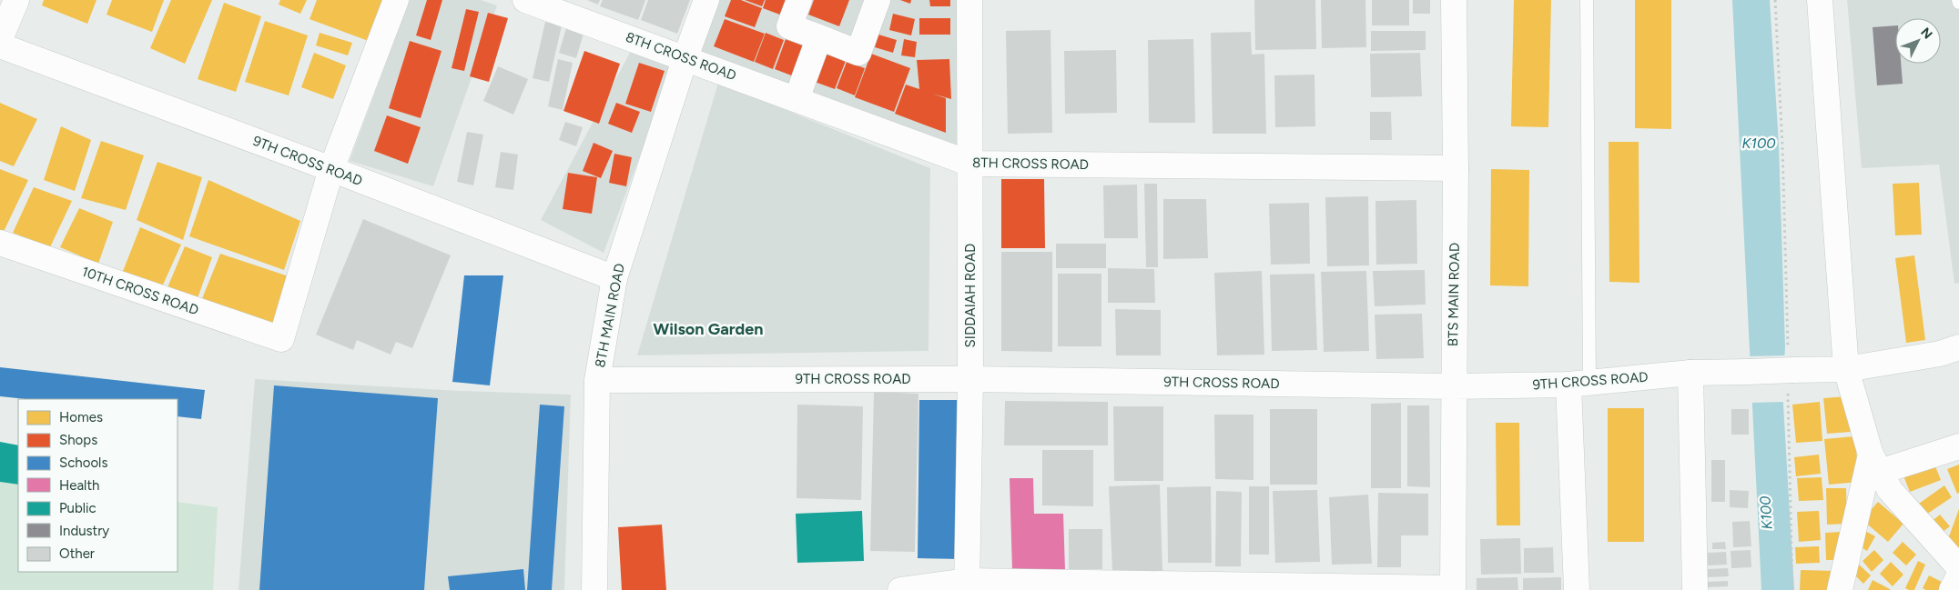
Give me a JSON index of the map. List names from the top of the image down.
{
  "streets": {
    "street": [
      "8TH CROSS ROAD",
      "9TH CROSS ROAD",
      "10TH CROSS ROAD",
      "BTS MAIN ROAD",
      "SIDDAIAH ROAD",
      "8TH MAIN ROAD"
    ]
  },
  "crossings": [
    ["8TH CROSS ROAD", "BTS MAIN ROAD"],
    ["8TH CROSS ROAD", "SIDDAIAH ROAD"],
    ["8TH CROSS ROAD", "8TH MAIN ROAD"],
    ["9TH CROSS ROAD", "10TH CROSS ROAD"],
    ["9TH CROSS ROAD", "BTS MAIN ROAD"],
    ["9TH CROSS ROAD", "SIDDAIAH ROAD"],
    ["9TH CROSS ROAD", "8TH MAIN ROAD"]
  ],
  "districts": ["Wilson Garden"],
  "water": ["K100"],
  "legend": [
    "Homes",
    "Shops",
    "Schools",
    "Health",
    "Public",
    "Industry",
    "Other"
  ],
  "north": "top right"
}
